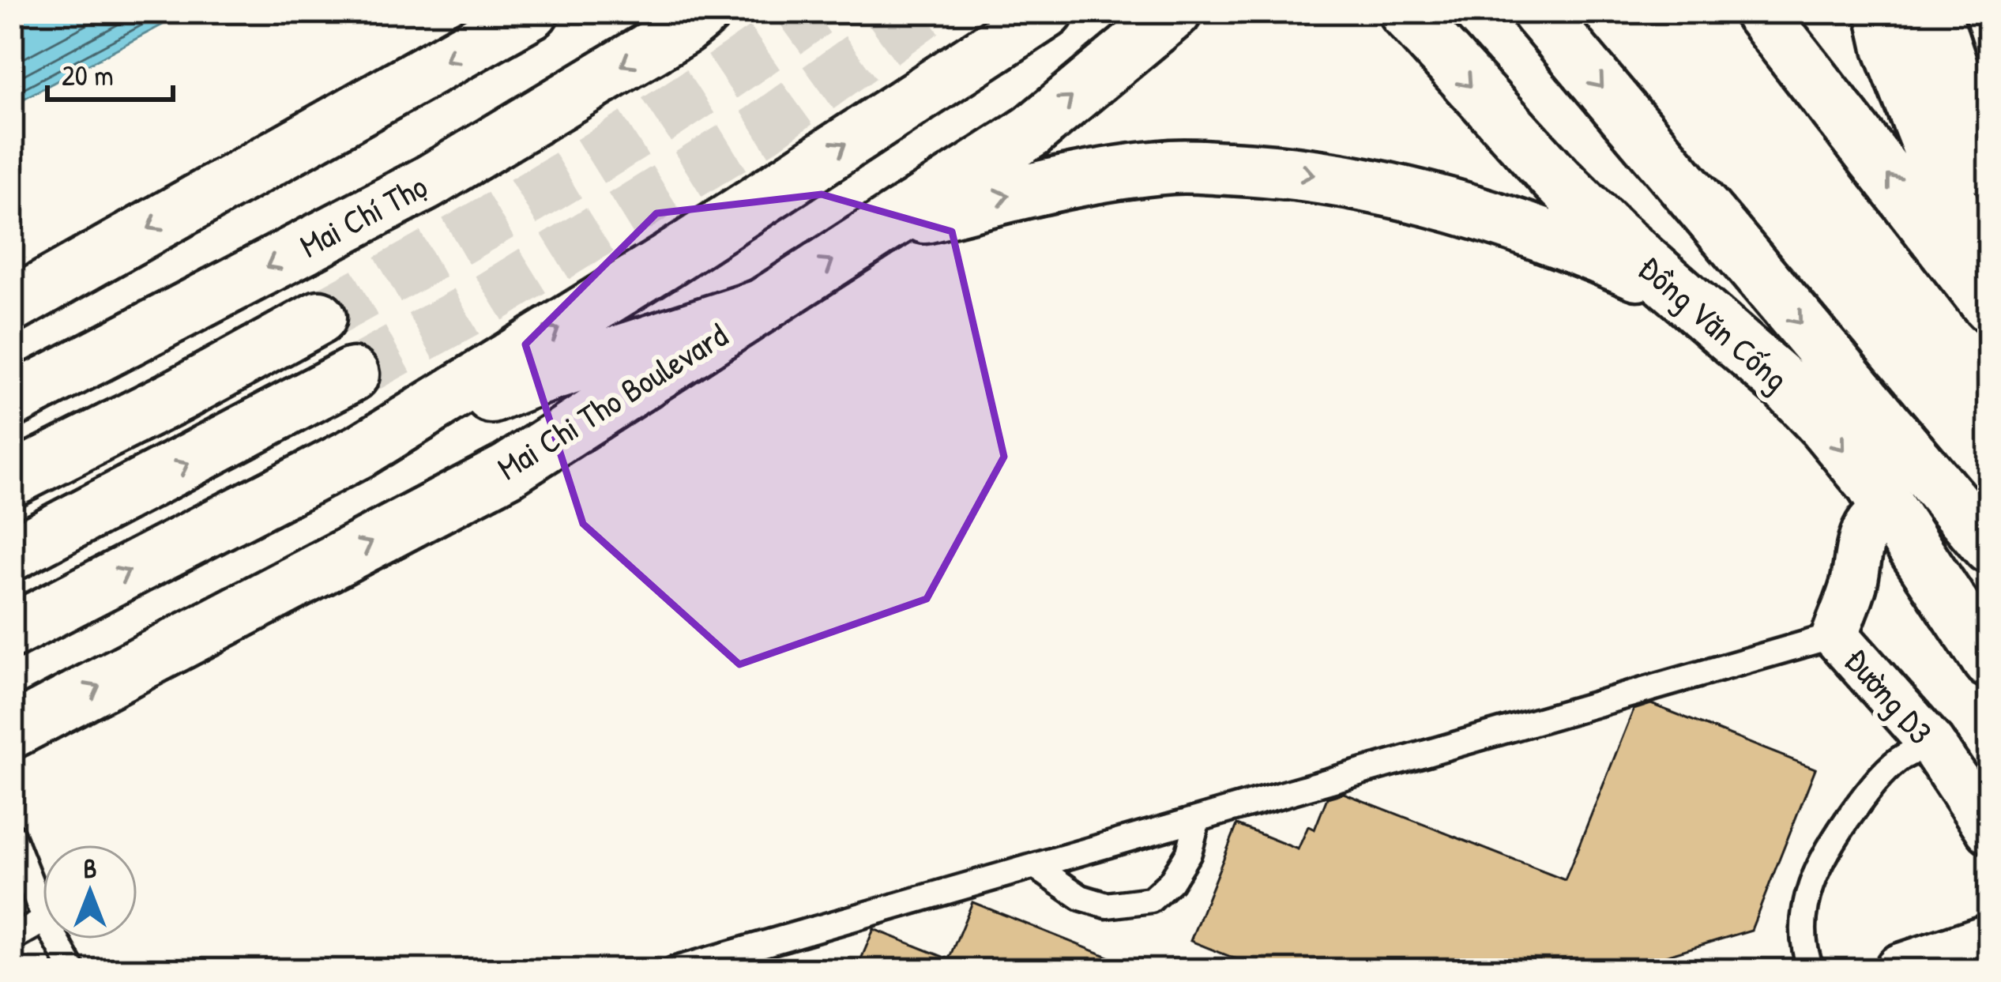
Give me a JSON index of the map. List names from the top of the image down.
{
  "streets": {
    "main road": ["Mai Chí Thọ", "Đồng Văn Cống", "Mai Chi Tho Boulevard"],
    "street": ["Đường D3"]
  },
  "crossings": [
    ["Đồng Văn Cống", "Đường D3"]
  ],
  "scale_bar": "20 m",
  "north": "top"
}
